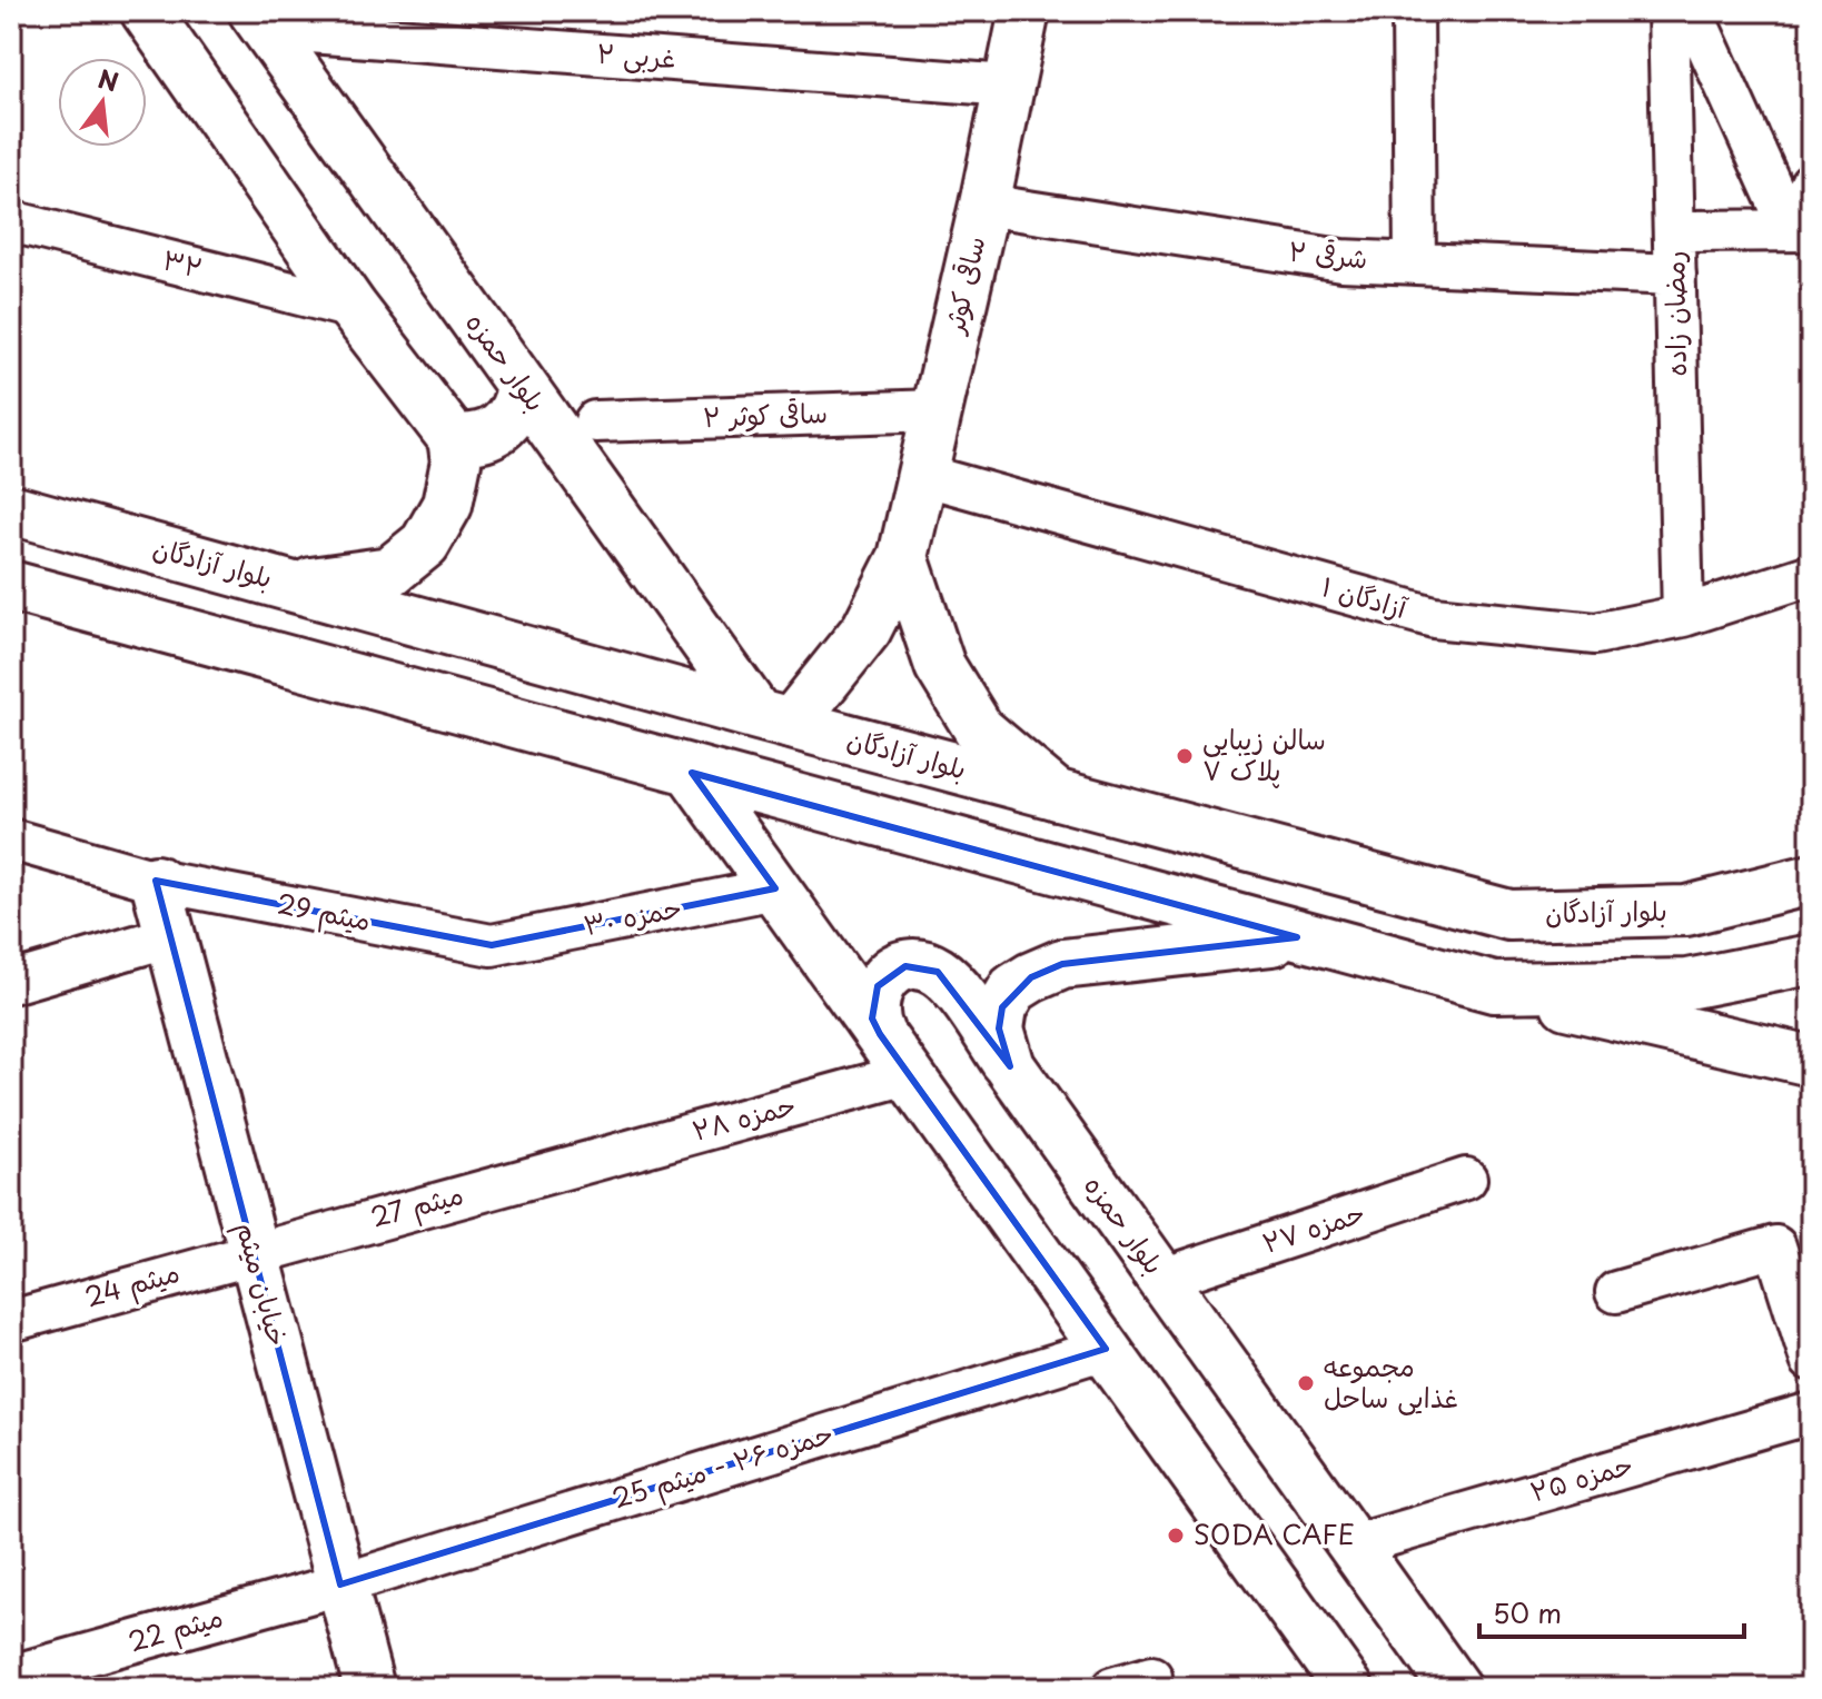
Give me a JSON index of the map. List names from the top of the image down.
{
  "streets": {
    "main road": [
      "ساقی کوثر",
      "بلوار حمزه",
      "بلوار آزادگان",
      "خیابان میثم"
    ],
    "street": [
      "۲ غربی",
      "۲ شرقی",
      "۳۲",
      "رمضان زاده",
      "ساقی کوثر ۲",
      "آزادگان ۱",
      "میثم 29",
      "حمزه ۳۰",
      "حمزه ۲۸",
      "میثم 27",
      "حمزه ۲۷",
      "میثم 24",
      "حمزه ۲۶ - میثم 25",
      "حمزه ۲۵",
      "میثم 22"
    ]
  },
  "crossings": [
    ["۲ غربی", "ساقی کوثر"],
    ["۲ غربی", "بلوار حمزه"],
    ["۲ شرقی", "ساقی کوثر"],
    ["۲ شرقی", "رمضان زاده"],
    ["ساقی کوثر", "بلوار حمزه"],
    ["ساقی کوثر", "ساقی کوثر ۲"],
    ["ساقی کوثر", "بلوار آزادگان"],
    ["ساقی کوثر", "آزادگان ۱"],
    ["رمضان زاده", "آزادگان ۱"],
    ["بلوار حمزه", "بلوار آزادگان"],
    ["بلوار حمزه", "حمزه ۲۷"],
    ["بلوار حمزه", "حمزه ۲۵"],
    ["میثم 29", "حمزه ۳۰"],
    ["میثم 29", "خیابان میثم"],
    ["حمزه ۲۸", "میثم 27"],
    ["میثم 27", "خیابان میثم"],
    ["میثم 27", "میثم 24"],
    ["خیابان میثم", "میثم 24"],
    ["خیابان میثم", "حمزه ۲۶ - میثم 25"],
    ["خیابان میثم", "میثم 22"],
    ["حمزه ۲۶ - میثم 25", "میثم 22"]
  ],
  "places": ["سالن زیبایی پلاک ۷", "مجموعه غذایی ساحل", "SODA CAFE"],
  "scale_bar": "50 m",
  "north": "top"
}
